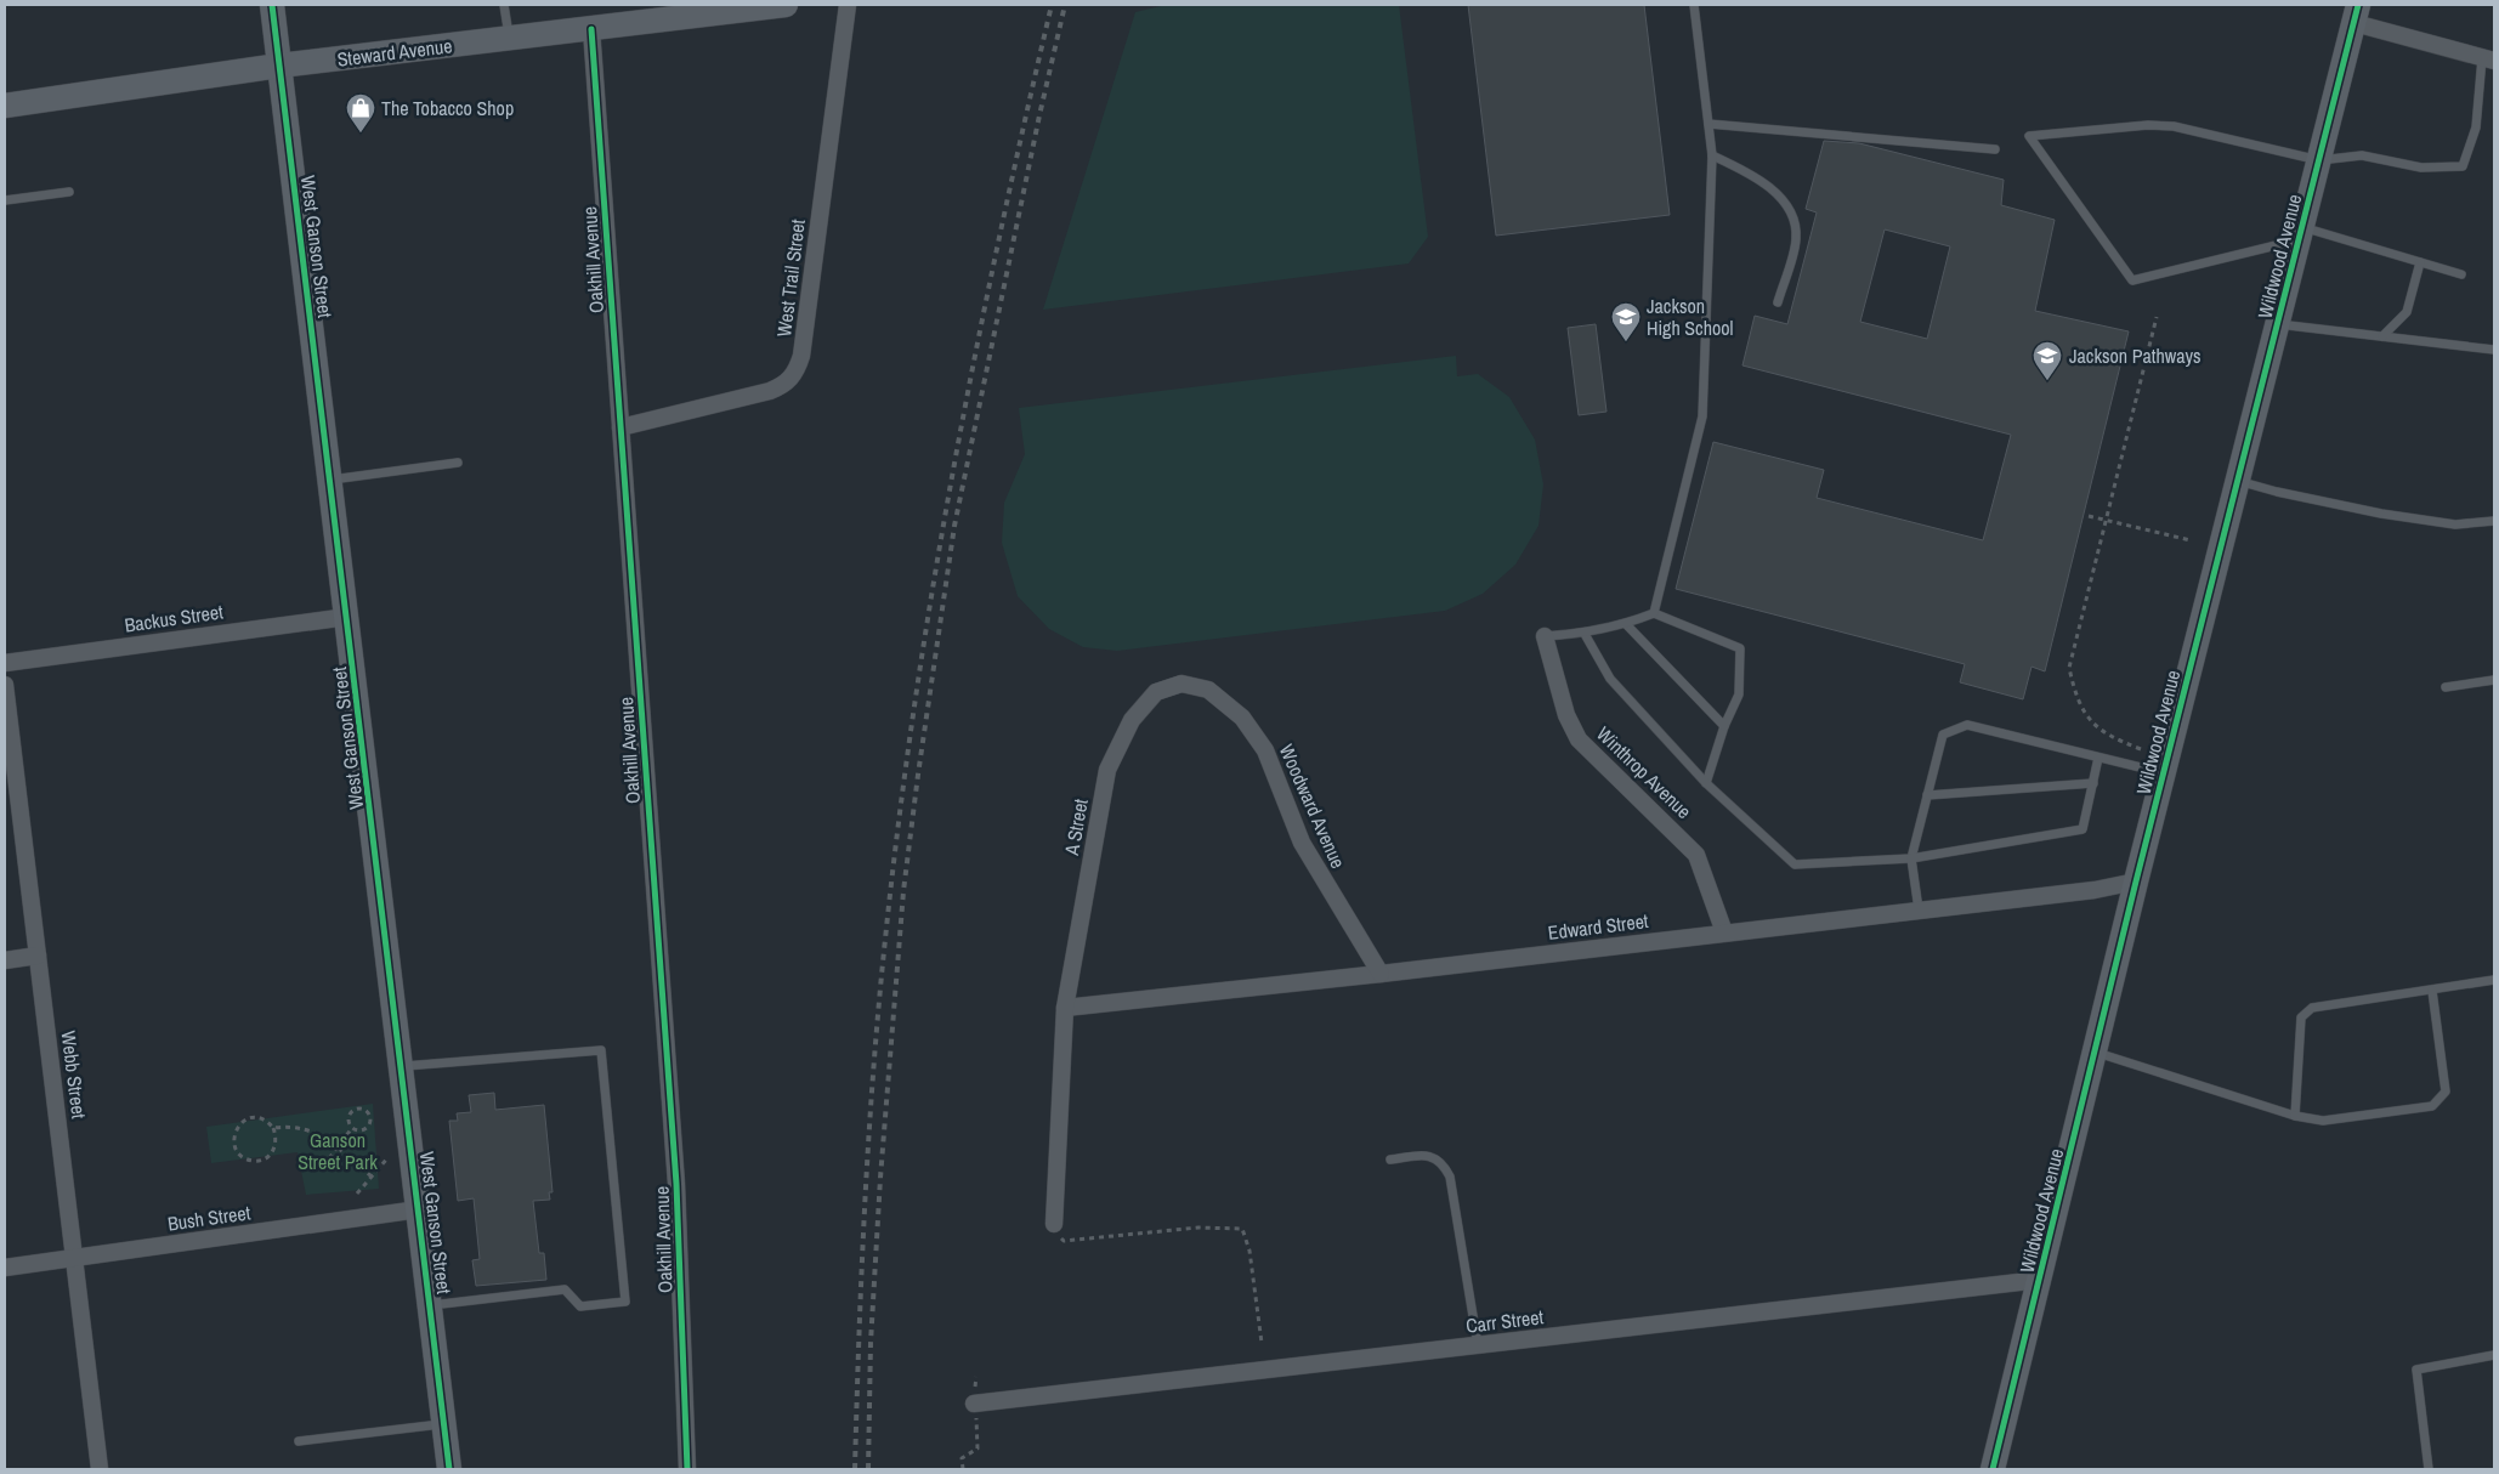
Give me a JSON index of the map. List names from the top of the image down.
{
  "streets": {
    "street": [
      "Steward Avenue",
      "West Ganson Street",
      "Wildwood Avenue",
      "Oakhill Avenue",
      "West Trail Street",
      "Backus Street",
      "Winthrop Avenue",
      "Woodward Avenue",
      "A Street",
      "Edward Street",
      "Webb Street",
      "Bush Street",
      "Carr Street"
    ]
  },
  "crossings": [
    ["Steward Avenue", "West Ganson Street"],
    ["Steward Avenue", "Oakhill Avenue"],
    ["West Ganson Street", "Backus Street"],
    ["West Ganson Street", "Bush Street"],
    ["Wildwood Avenue", "Edward Street"],
    ["Wildwood Avenue", "Carr Street"],
    ["Oakhill Avenue", "West Trail Street"],
    ["Winthrop Avenue", "Edward Street"],
    ["Woodward Avenue", "A Street"],
    ["Woodward Avenue", "Edward Street"],
    ["A Street", "Edward Street"],
    ["Webb Street", "Bush Street"]
  ],
  "parks": ["Ganson Street Park"],
  "places": {
    "shop": ["The Tobacco Shop"],
    "school or university": ["Jackson High School", "Jackson Pathways"]
  }
}
